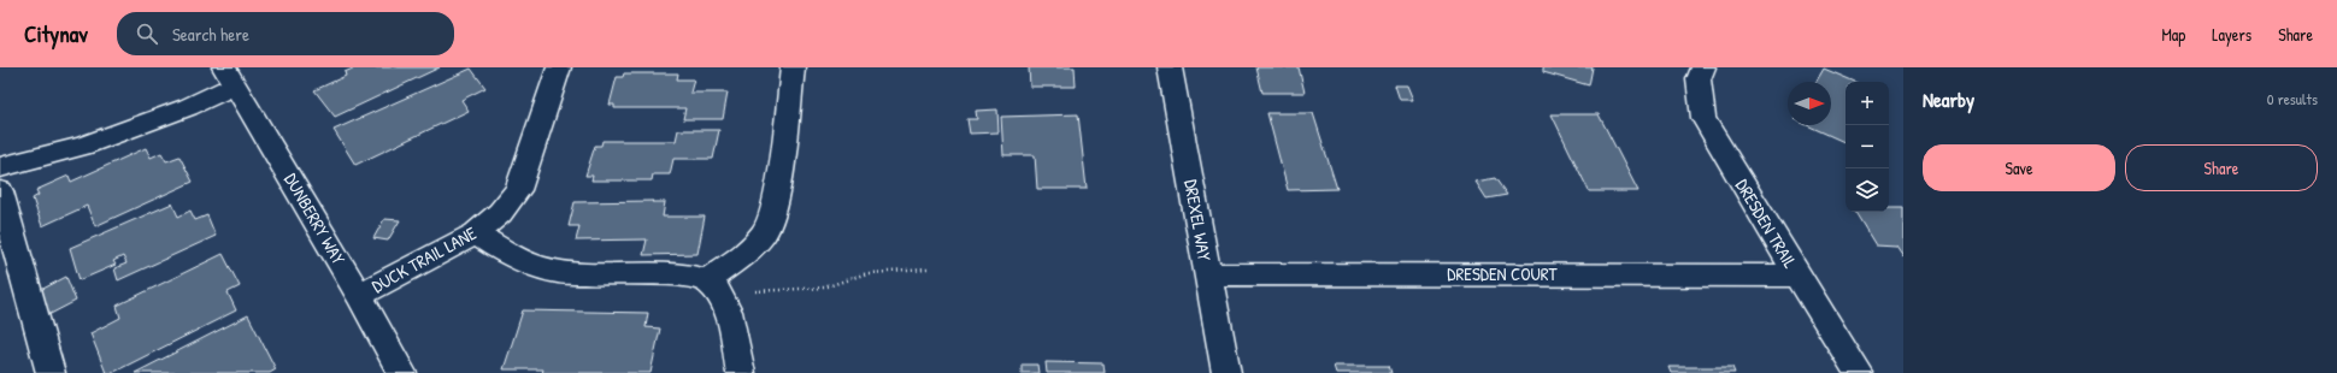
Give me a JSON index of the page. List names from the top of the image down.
{
  "streets": {
    "street": [
      "DUNBERRY WAY",
      "DREXEL WAY",
      "DRESDEN TRAIL",
      "DUCK TRAIL LANE",
      "DRESDEN COURT"
    ]
  },
  "crossings": [
    ["DUNBERRY WAY", "DUCK TRAIL LANE"],
    ["DREXEL WAY", "DRESDEN COURT"],
    ["DRESDEN TRAIL", "DRESDEN COURT"]
  ],
  "north": "right",
  "page": {
    "header": "Citynav",
    "search": "Search here",
    "nav": ["Map", "Layers", "Share"],
    "heading": ["Nearby", "0 results"],
    "map_buttons": ["+", "−"],
    "buttons": ["Save", "Share"]
  }
}
